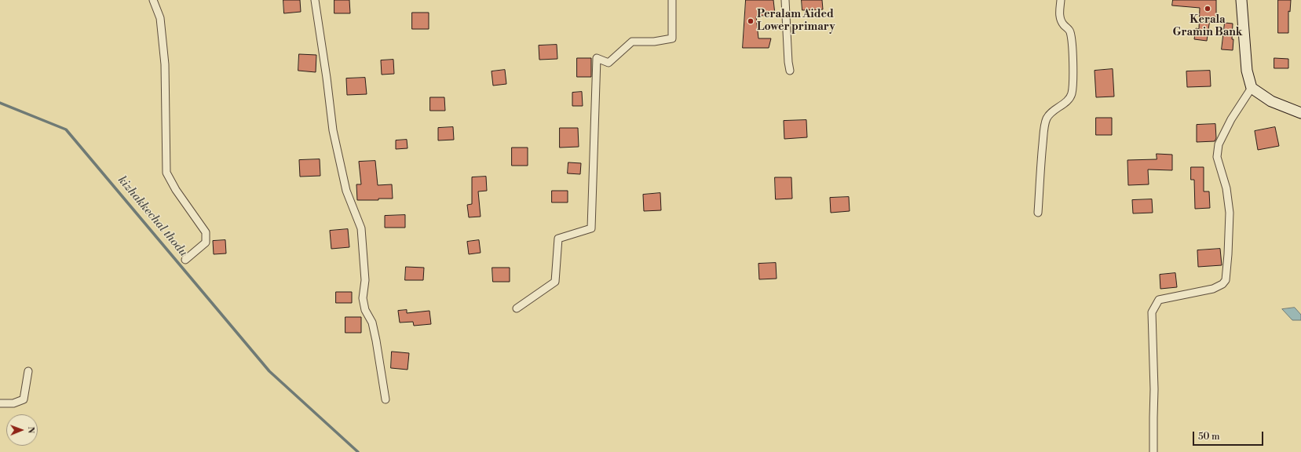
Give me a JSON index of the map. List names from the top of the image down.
{
  "water": ["kizhakkechal thodu"],
  "places": ["Kerala Gramin Bank", "Peralam Aided Lower primary"],
  "scale_bar": "50 m",
  "north": "right"
}
